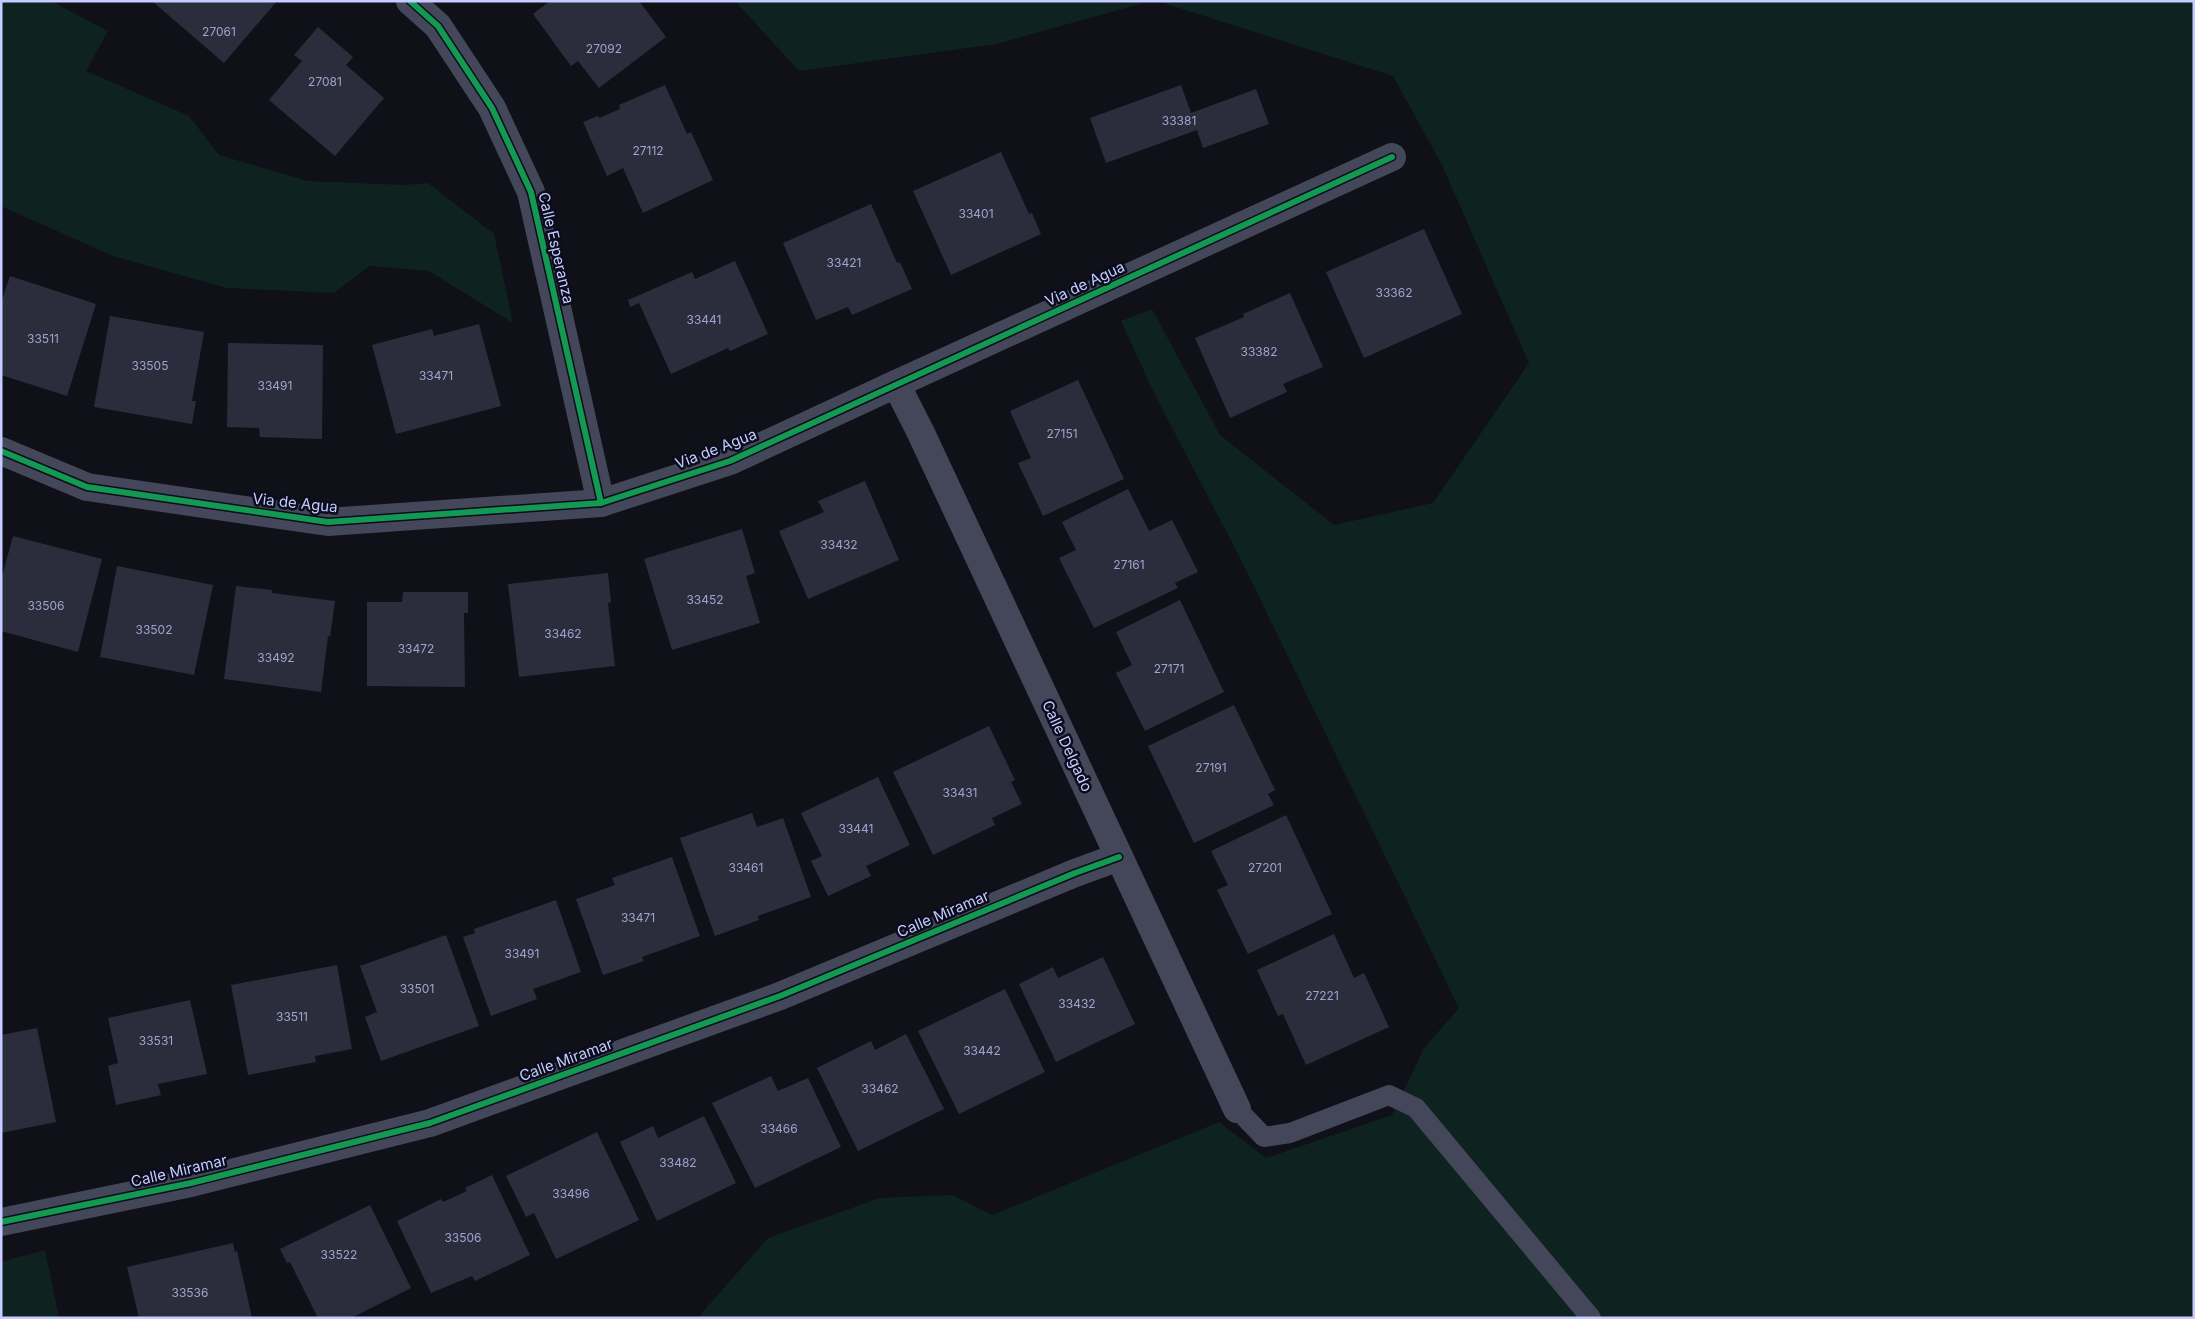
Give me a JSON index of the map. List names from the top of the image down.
{
  "streets": {
    "street": [
      "Calle Esperanza",
      "Via de Agua",
      "Calle Delgado",
      "Calle Miramar"
    ]
  },
  "crossings": [
    ["Calle Esperanza", "Via de Agua"],
    ["Via de Agua", "Calle Delgado"],
    ["Calle Delgado", "Calle Miramar"]
  ],
  "house_numbers": [
    "27061",
    "27092",
    "27081",
    "33381",
    "27112",
    "33401",
    "33421",
    "33362",
    "33441",
    "33511",
    "33382",
    "33505",
    "33471",
    "33491",
    "27151",
    "33432",
    "27161",
    "33452",
    "33506",
    "33502",
    "33462",
    "33472",
    "33492",
    "27171",
    "27191",
    "33431",
    "33441",
    "33461",
    "27201",
    "33471",
    "33491",
    "33501",
    "27221",
    "33432",
    "33511",
    "33531",
    "33442",
    "33462",
    "33466",
    "33482",
    "33496",
    "33506",
    "33522",
    "33536"
  ]
}
